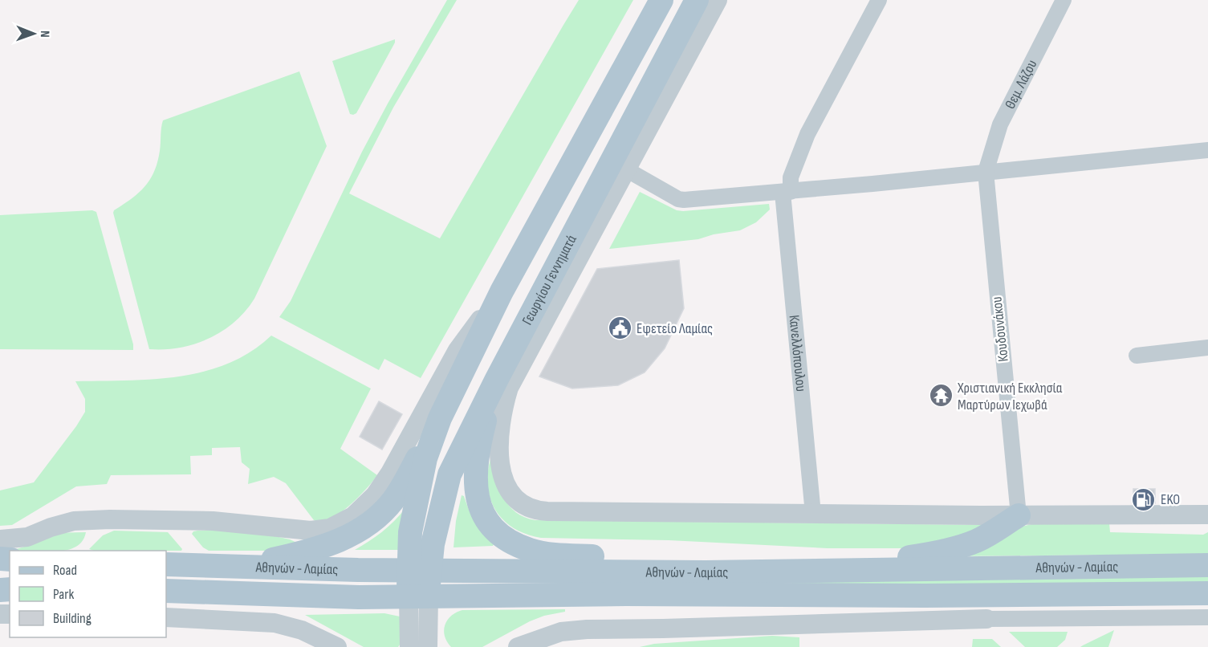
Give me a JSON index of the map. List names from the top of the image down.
{
  "streets": {
    "main road": ["Γεωργίου Γεννηματά", "Αθηνών - Λαμίας"],
    "street": ["Θεμ. Λάζου", "Κουδουνάκου", "Κανελλόπουλου"]
  },
  "crossings": [
    ["Θεμ. Λάζου", "Κουδουνάκου"],
    ["Γεωργίου Γεννηματά", "Αθηνών - Λαμίας"]
  ],
  "places": {
    "public building": ["Εφετείο Λαμίας"],
    "temple": ["Χριστιανική Εκκλησία Μαρτύρων Ιεχωβά"],
    "fuel station": ["EKO"]
  },
  "legend": ["Road", "Park", "Building"],
  "north": "right"
}
